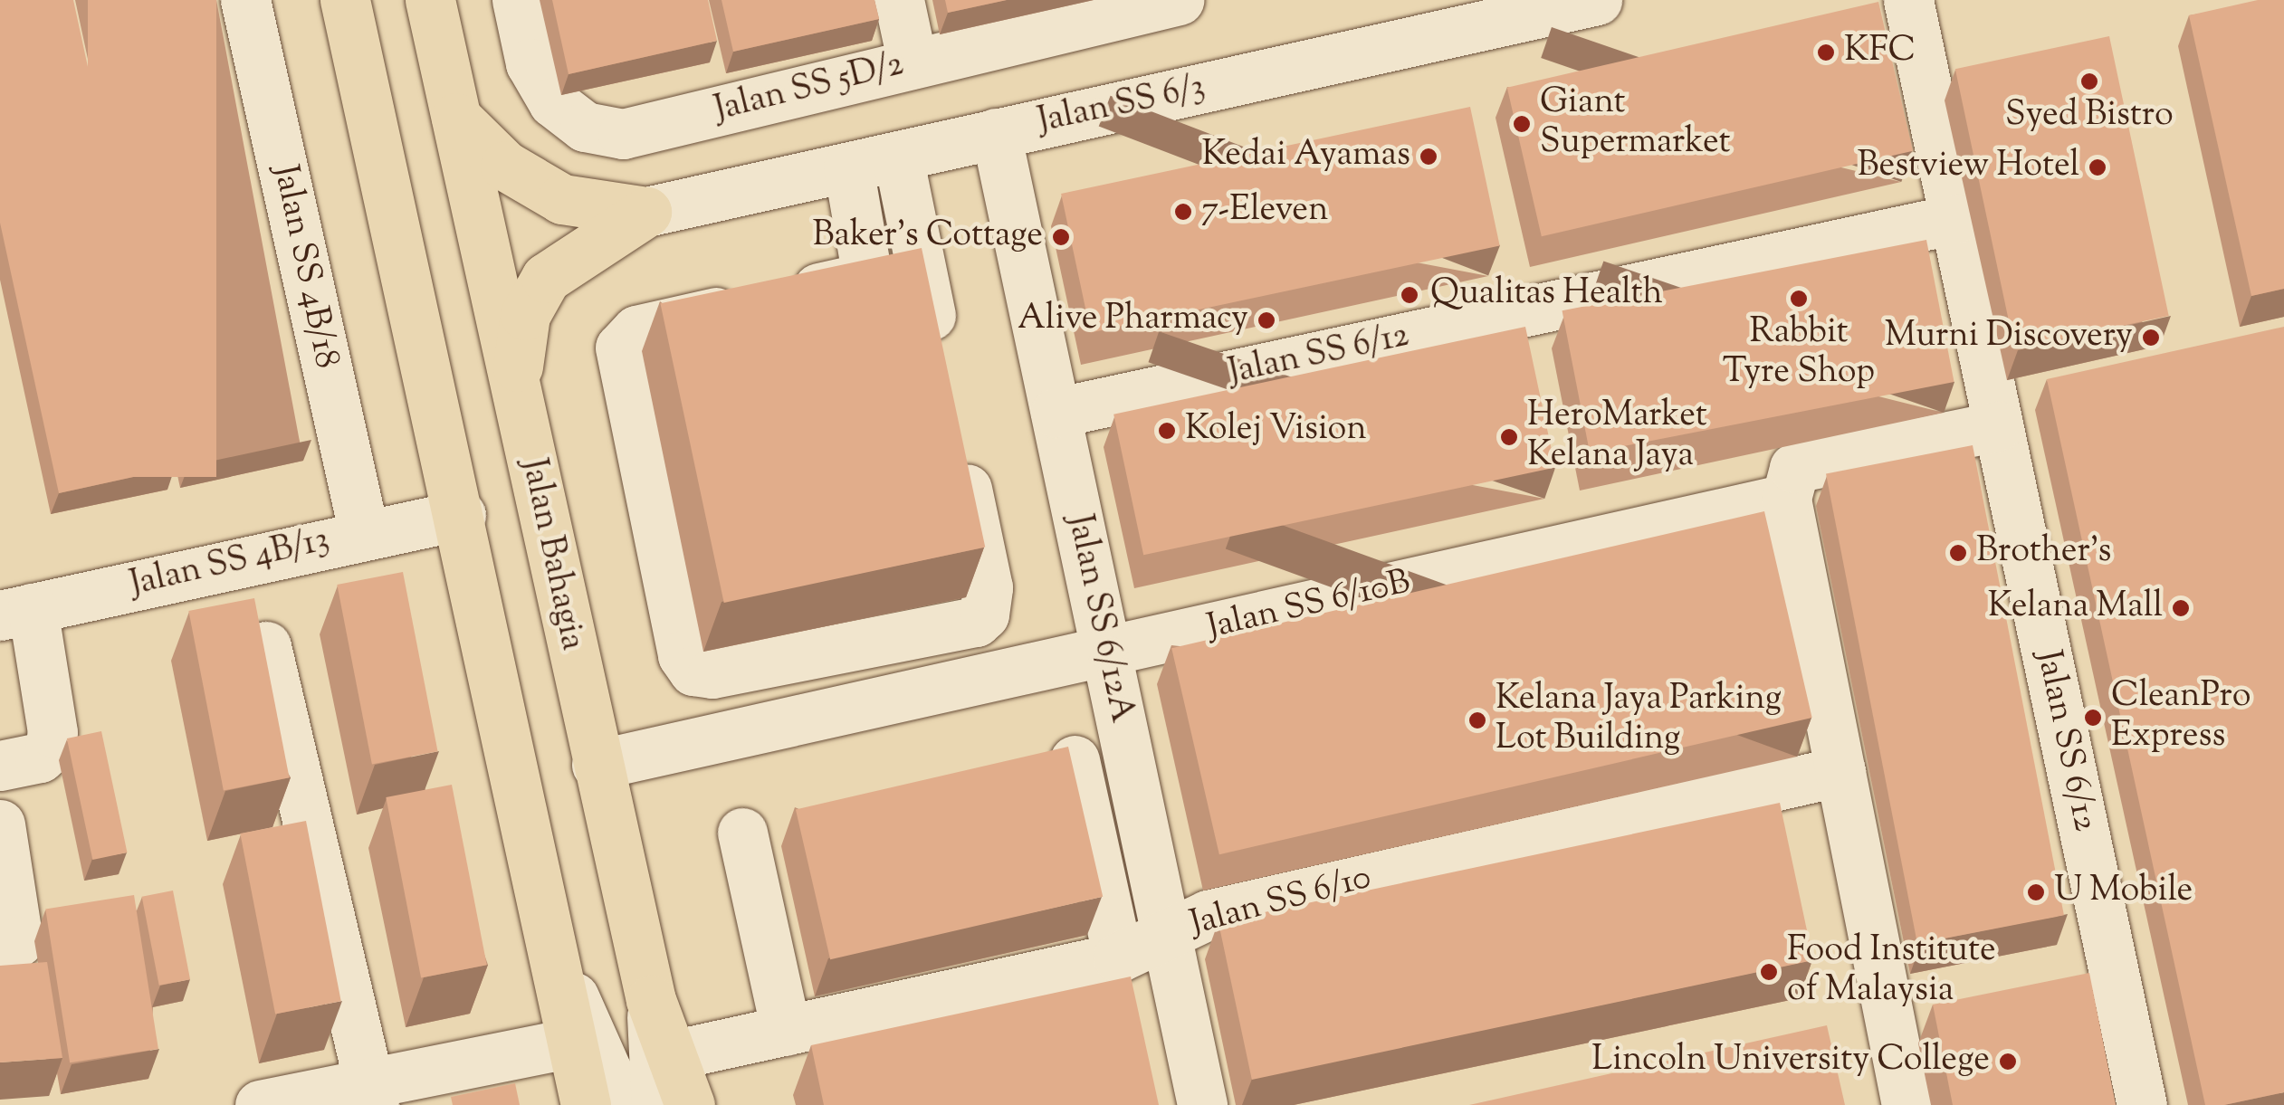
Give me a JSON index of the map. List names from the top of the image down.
{
  "streets": {
    "main road": ["Jalan Bahagia"],
    "street": [
      "Jalan SS 5D/2",
      "Jalan SS 6/3",
      "Jalan SS 4B/18",
      "Jalan SS 6/12",
      "Jalan SS 4B/13",
      "Jalan SS 6/10B",
      "Jalan SS 6/12A",
      "Jalan SS 6/10"
    ]
  },
  "crossings": [
    ["Jalan SS 6/3", "Jalan SS 6/12A"],
    ["Jalan SS 4B/18", "Jalan SS 4B/13"],
    ["Jalan SS 6/12", "Jalan SS 6/12A"],
    ["Jalan Bahagia", "Jalan SS 6/10B"],
    ["Jalan SS 6/10B", "Jalan SS 6/12A"],
    ["Jalan SS 6/12A", "Jalan SS 6/10"]
  ],
  "places": [
    "KFC",
    "Syed Bistro",
    "Giant Supermarket",
    "Kedai Ayamas",
    "Bestview Hotel",
    "7-Eleven",
    "Baker's Cottage",
    "Qualitas Health",
    "Rabbit Tyre Shop",
    "Alive Pharmacy",
    "Murni Discovery",
    "Kolej Vision",
    "HeroMarket Kelana Jaya",
    "Brother's",
    "Kelana Mall",
    "CleanPro Express",
    "Kelana Jaya Parking Lot Building",
    "U Mobile",
    "Food Institute of Malaysia",
    "Lincoln University College"
  ]
}
